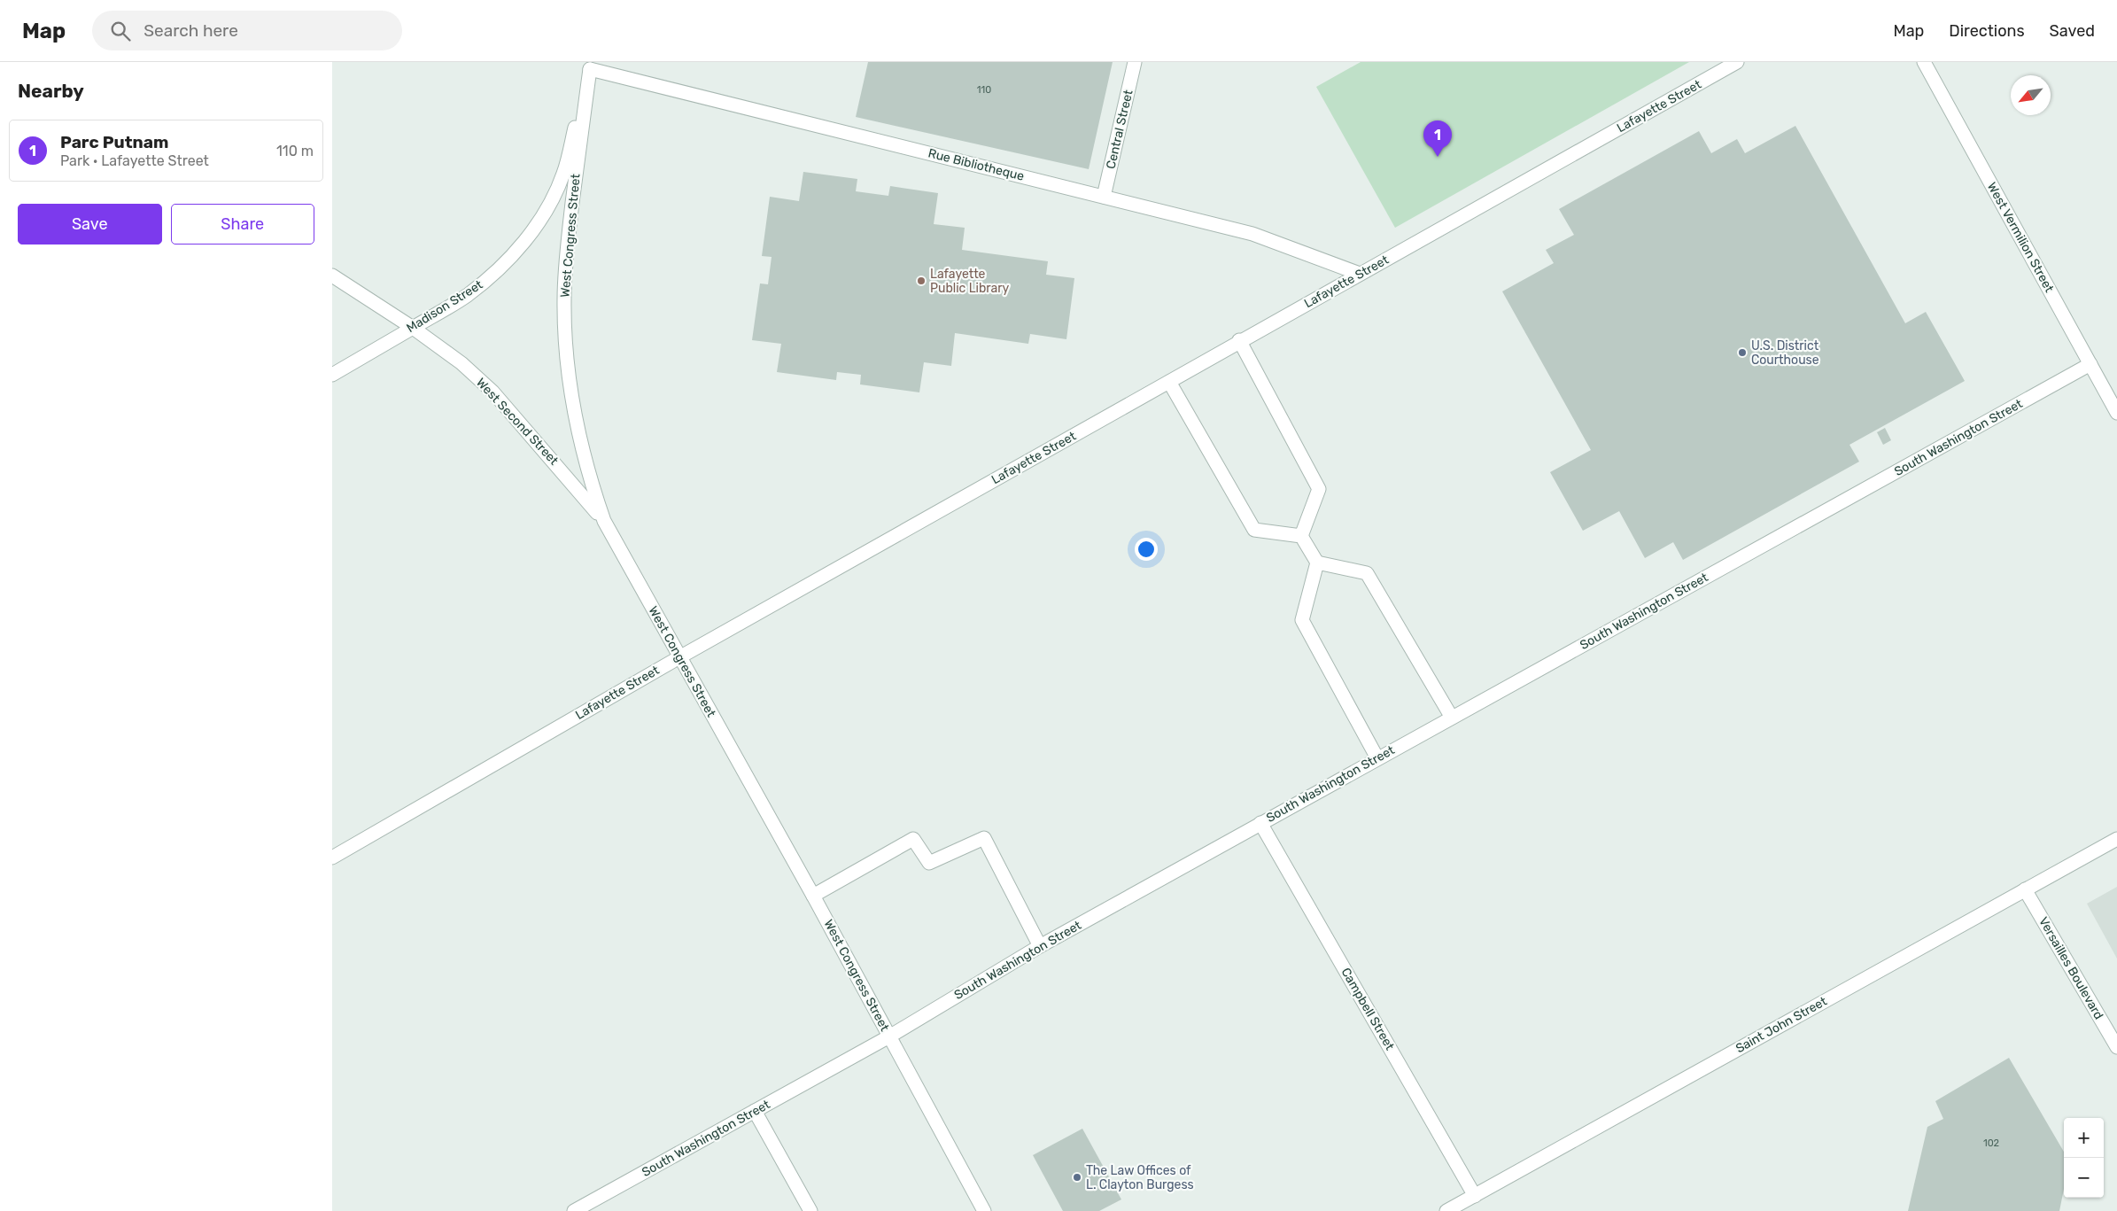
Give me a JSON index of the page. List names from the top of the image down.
{
  "streets": {
    "street": [
      "Lafayette Street",
      "Central Street",
      "Rue Bibliotheque",
      "West Congress Street",
      "West Vermilion Street",
      "Madison Street",
      "West Second Street",
      "South Washington Street",
      "Versailles Boulevard",
      "Campbell Street",
      "Saint John Street"
    ]
  },
  "crossings": [
    ["Lafayette Street", "Rue Bibliotheque"],
    ["Lafayette Street", "West Congress Street"],
    ["Central Street", "Rue Bibliotheque"],
    ["Rue Bibliotheque", "West Congress Street"],
    ["Rue Bibliotheque", "Madison Street"],
    ["West Congress Street", "Madison Street"],
    ["West Congress Street", "West Second Street"],
    ["West Congress Street", "South Washington Street"],
    ["West Vermilion Street", "South Washington Street"],
    ["Madison Street", "West Second Street"],
    ["South Washington Street", "Campbell Street"],
    ["Versailles Boulevard", "Saint John Street"],
    ["Campbell Street", "Saint John Street"]
  ],
  "places": ["Lafayette Public Library", "U.S. District Courthouse", "The Law Offices of L. Clayton Burgess"],
  "house_numbers": ["110", "102"],
  "north": "bottom left",
  "page": {
    "header": "Map",
    "search": "Search here",
    "nav": ["Map", "Directions", "Saved"],
    "heading": "Nearby",
    "list": [
      {
        "mark": "1",
        "name": "Parc Putnam",
        "note": "Park · Lafayette Street",
        "value": "110 m"
      }
    ],
    "pins": "1",
    "buttons": ["Save", "Share"],
    "map_buttons": ["+", "−"]
  }
}
